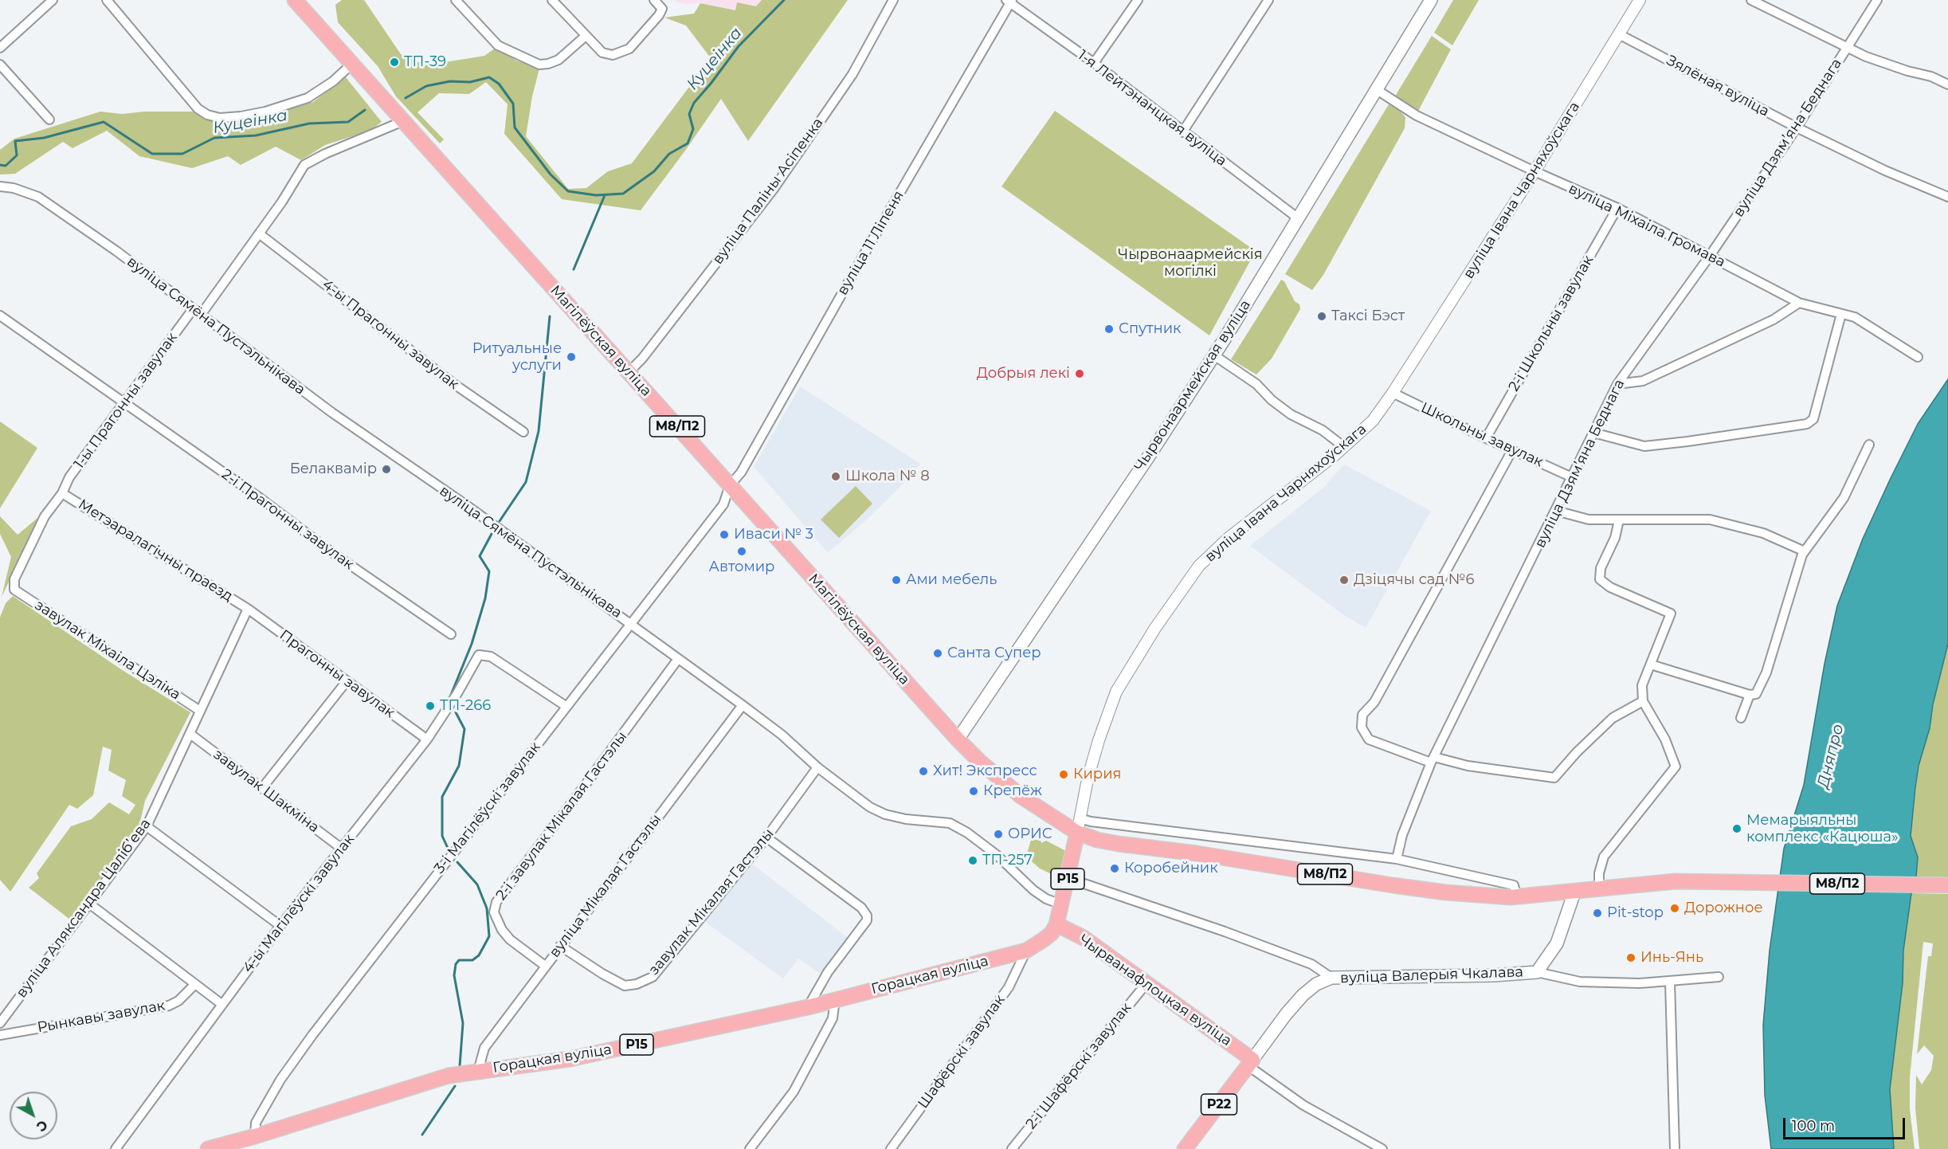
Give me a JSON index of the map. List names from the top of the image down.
{
  "streets": {
    "main road": [
      "Магілёўская вуліца",
      "Чырвонаармейская вуліца",
      "М8/П2",
      "Р15",
      "Горацкая вуліца",
      "вуліца Валерыя Чкалава",
      "Чырванафлоцкая вуліца",
      "Р22"
    ],
    "street": [
      "Зялёная вуліца",
      "1-я Лейтэнанцкая вуліца",
      "вуліца Дзямʼяна Беднага",
      "вуліца Івана Чарняхоўскага",
      "вуліца Паліны Асіпенка",
      "вуліца Міхаіла Громава",
      "вуліца 11 Ліпеня",
      "2-і Школьны завулак",
      "вуліца Сямёна Пустэльнікава",
      "4-ы Прагонны завулак",
      "1-ы Прагонны завулак",
      "Школьны завулак",
      "2-і Прагонны завулак",
      "Метэаралагічны праезд",
      "завулак Міхаіла Цэліка",
      "Прагонны завулак",
      "завулак Шакміна",
      "3-і Магілёўскі завулак",
      "2-і завулак Мікалая Гастэлы",
      "вуліца Мікалая Гастэлы",
      "завулак Мікалая Гастэлы",
      "4-ы Магілёўскі завулак",
      "вуліца Аляксандра Цалібʼева",
      "Рынкавы завулак",
      "Шафёрскі завулак",
      "2-і Шафёрскі завулак"
    ]
  },
  "crossings": [
    ["Зялёная вуліца", "вуліца Дзямʼяна Беднага"],
    ["Зялёная вуліца", "вуліца Івана Чарняхоўскага"],
    ["1-я Лейтэнанцкая вуліца", "вуліца 11 Ліпеня"],
    ["1-я Лейтэнанцкая вуліца", "Чырвонаармейская вуліца"],
    ["вуліца Дзямʼяна Беднага", "вуліца Міхаіла Громава"],
    ["вуліца Дзямʼяна Беднага", "Школьны завулак"],
    ["вуліца Івана Чарняхоўскага", "вуліца Міхаіла Громава"],
    ["вуліца Івана Чарняхоўскага", "Магілёўская вуліца"],
    ["вуліца Івана Чарняхоўскага", "М8/П2"],
    ["вуліца Івана Чарняхоўскага", "Школьны завулак"],
    ["вуліца Івана Чарняхоўскага", "Р15"],
    ["вуліца Паліны Асіпенка", "Магілёўская вуліца"],
    ["вуліца Міхаіла Громава", "2-і Школьны завулак"],
    ["вуліца Міхаіла Громава", "Чырвонаармейская вуліца"],
    ["вуліца 11 Ліпеня", "Магілёўская вуліца"],
    ["вуліца 11 Ліпеня", "3-і Магілёўскі завулак"],
    ["2-і Школьны завулак", "Школьны завулак"],
    ["вуліца Сямёна Пустэльнікава", "1-ы Прагонны завулак"],
    ["вуліца Сямёна Пустэльнікава", "3-і Магілёўскі завулак"],
    ["вуліца Сямёна Пустэльнікава", "2-і завулак Мікалая Гастэлы"],
    ["вуліца Сямёна Пустэльнікава", "Р15"],
    ["вуліца Сямёна Пустэльнікава", "вуліца Мікалая Гастэлы"],
    ["вуліца Сямёна Пустэльнікава", "завулак Мікалая Гастэлы"],
    ["Магілёўская вуліца", "Чырвонаармейская вуліца"],
    ["Магілёўская вуліца", "М8/П2"],
    ["Магілёўская вуліца", "3-і Магілёўскі завулак"],
    ["Магілёўская вуліца", "Р15"],
    ["1-ы Прагонны завулак", "2-і Прагонны завулак"],
    ["1-ы Прагонны завулак", "Метэаралагічны праезд"],
    ["1-ы Прагонны завулак", "завулак Міхаіла Цэліка"],
    ["М8/П2", "Р15"],
    ["Метэаралагічны праезд", "Прагонны завулак"],
    ["Метэаралагічны праезд", "вуліца Аляксандра Цалібʼева"],
    ["завулак Міхаіла Цэліка", "вуліца Аляксандра Цалібʼева"],
    ["Прагонны завулак", "4-ы Магілёўскі завулак"],
    ["Прагонны завулак", "вуліца Аляксандра Цалібʼева"],
    ["завулак Шакміна", "4-ы Магілёўскі завулак"],
    ["завулак Шакміна", "вуліца Аляксандра Цалібʼева"],
    ["3-і Магілёўскі завулак", "4-ы Магілёўскі завулак"],
    ["3-і Магілёўскі завулак", "Горацкая вуліца"],
    ["2-і завулак Мікалая Гастэлы", "вуліца Мікалая Гастэлы"],
    ["Р15", "Горацкая вуліца"],
    ["Р15", "вуліца Валерыя Чкалава"],
    ["Р15", "Чырванафлоцкая вуліца"],
    ["вуліца Мікалая Гастэлы", "завулак Мікалая Гастэлы"],
    ["вуліца Мікалая Гастэлы", "Горацкая вуліца"],
    ["Горацкая вуліца", "Чырванафлоцкая вуліца"],
    ["Горацкая вуліца", "Шафёрскі завулак"],
    ["вуліца Валерыя Чкалава", "Р22"],
    ["Чырванафлоцкая вуліца", "2-і Шафёрскі завулак"],
    ["Чырванафлоцкая вуліца", "Р22"]
  ],
  "water": ["Куцеінка", "Дняпро"],
  "parks": ["Чырвонаармейскія могілкі"],
  "places": [
    "ТП-39",
    "Таксі Бэст",
    "Спутник",
    "Ритуальные услуги",
    "Добрыя лекі",
    "Белаквамір",
    "Школа № 8",
    "Иваси № 3",
    "Автомир",
    "Ами мебель",
    "Дзіцячы сад №6",
    "Санта Супер",
    "ТП-266",
    "Хит! Экспресс",
    "Кирия",
    "Крепёж",
    "Мемарыяльны комплекс «Кацюша»",
    "ОРИС",
    "ТП-257",
    "Коробейник",
    "Дорожное",
    "Pit-stop",
    "Инь-Янь"
  ],
  "scale_bar": "100 m",
  "north": "bottom right"
}
